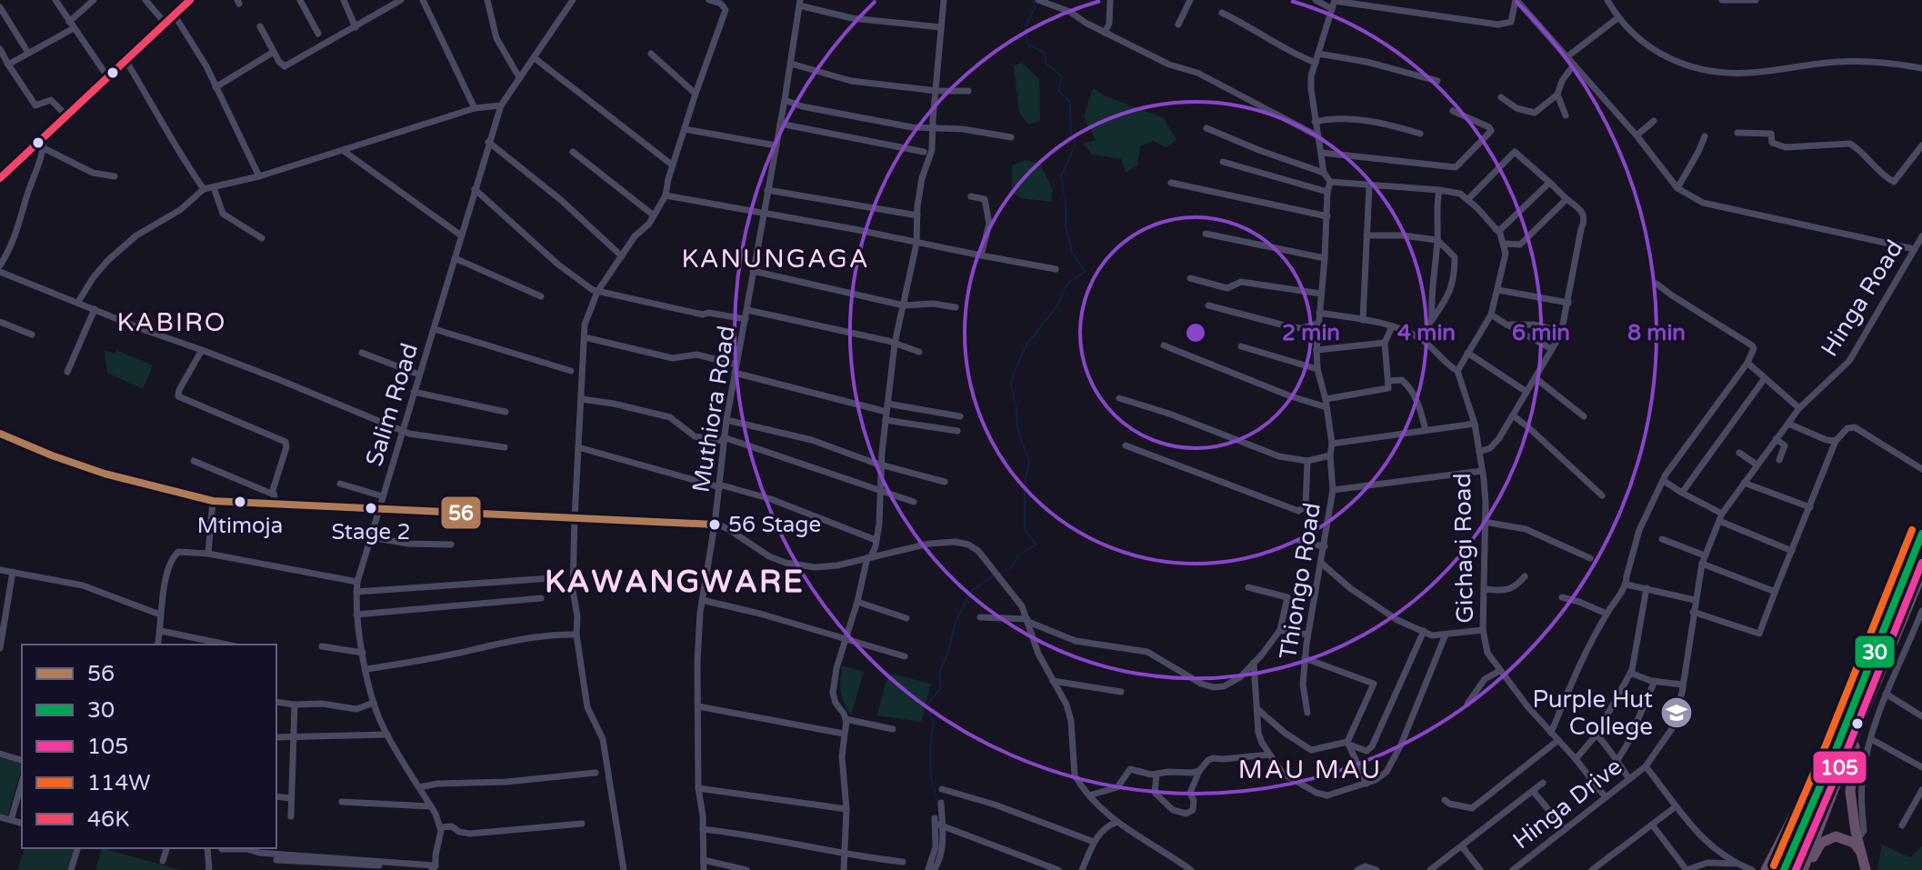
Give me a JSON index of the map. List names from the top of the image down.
{
  "streets": {
    "street": [
      "Hinga Road",
      "Salim Road",
      "Muthiora Road",
      "Gichagi Road",
      "Thiongo Road",
      "Hinga Drive"
    ]
  },
  "crossings": [
    ["Hinga Road", "Hinga Drive"],
    ["Gichagi Road", "Hinga Drive"]
  ],
  "districts": [
    "KANUNGAGA",
    "KABIRO",
    "KAWANGWARE",
    "MAU MAU"
  ],
  "places": {
    "other": ["Mtimoja", "Stage 2", "56 Stage"],
    "school or university": ["Purple Hut College"]
  },
  "lines": [
    "transit line 46K",
    "transit line 56",
    "transit line 114W",
    "transit line 30",
    "transit line 105"
  ],
  "legend": [
    "56",
    "30",
    "105",
    "114W",
    "46K"
  ],
  "rings": [
    "2 min",
    "4 min",
    "6 min",
    "8 min"
  ]
}
